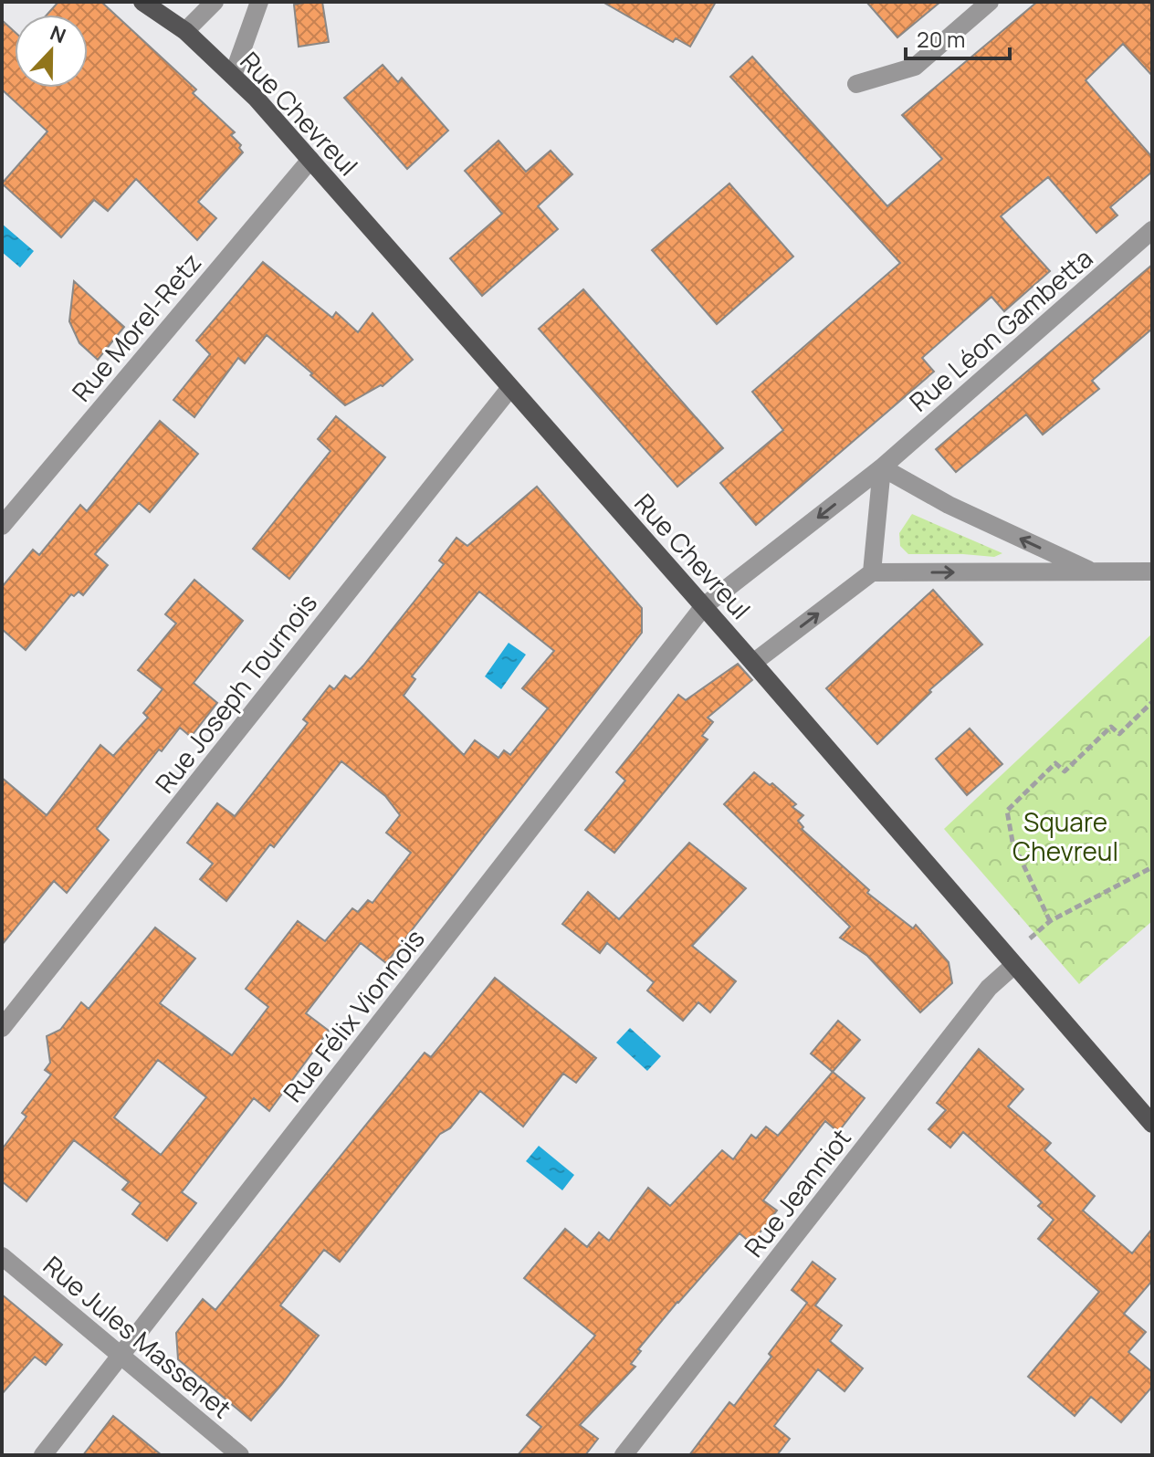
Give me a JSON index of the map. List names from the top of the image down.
{
  "streets": {
    "main road": ["Rue Chevreul"],
    "street": [
      "Rue Morel-Retz",
      "Rue Léon Gambetta",
      "Rue Joseph Tournois",
      "Rue Félix Vionnois",
      "Rue Jeanniot",
      "Rue Jules Massenet"
    ]
  },
  "crossings": [
    ["Rue Chevreul", "Rue Morel-Retz"],
    ["Rue Chevreul", "Rue Léon Gambetta"],
    ["Rue Chevreul", "Rue Joseph Tournois"],
    ["Rue Chevreul", "Rue Félix Vionnois"],
    ["Rue Chevreul", "Rue Jeanniot"],
    ["Rue Léon Gambetta", "Rue Félix Vionnois"],
    ["Rue Félix Vionnois", "Rue Jules Massenet"]
  ],
  "parks": ["Square Chevreul"],
  "scale_bar": "20 m",
  "north": "top"
}
